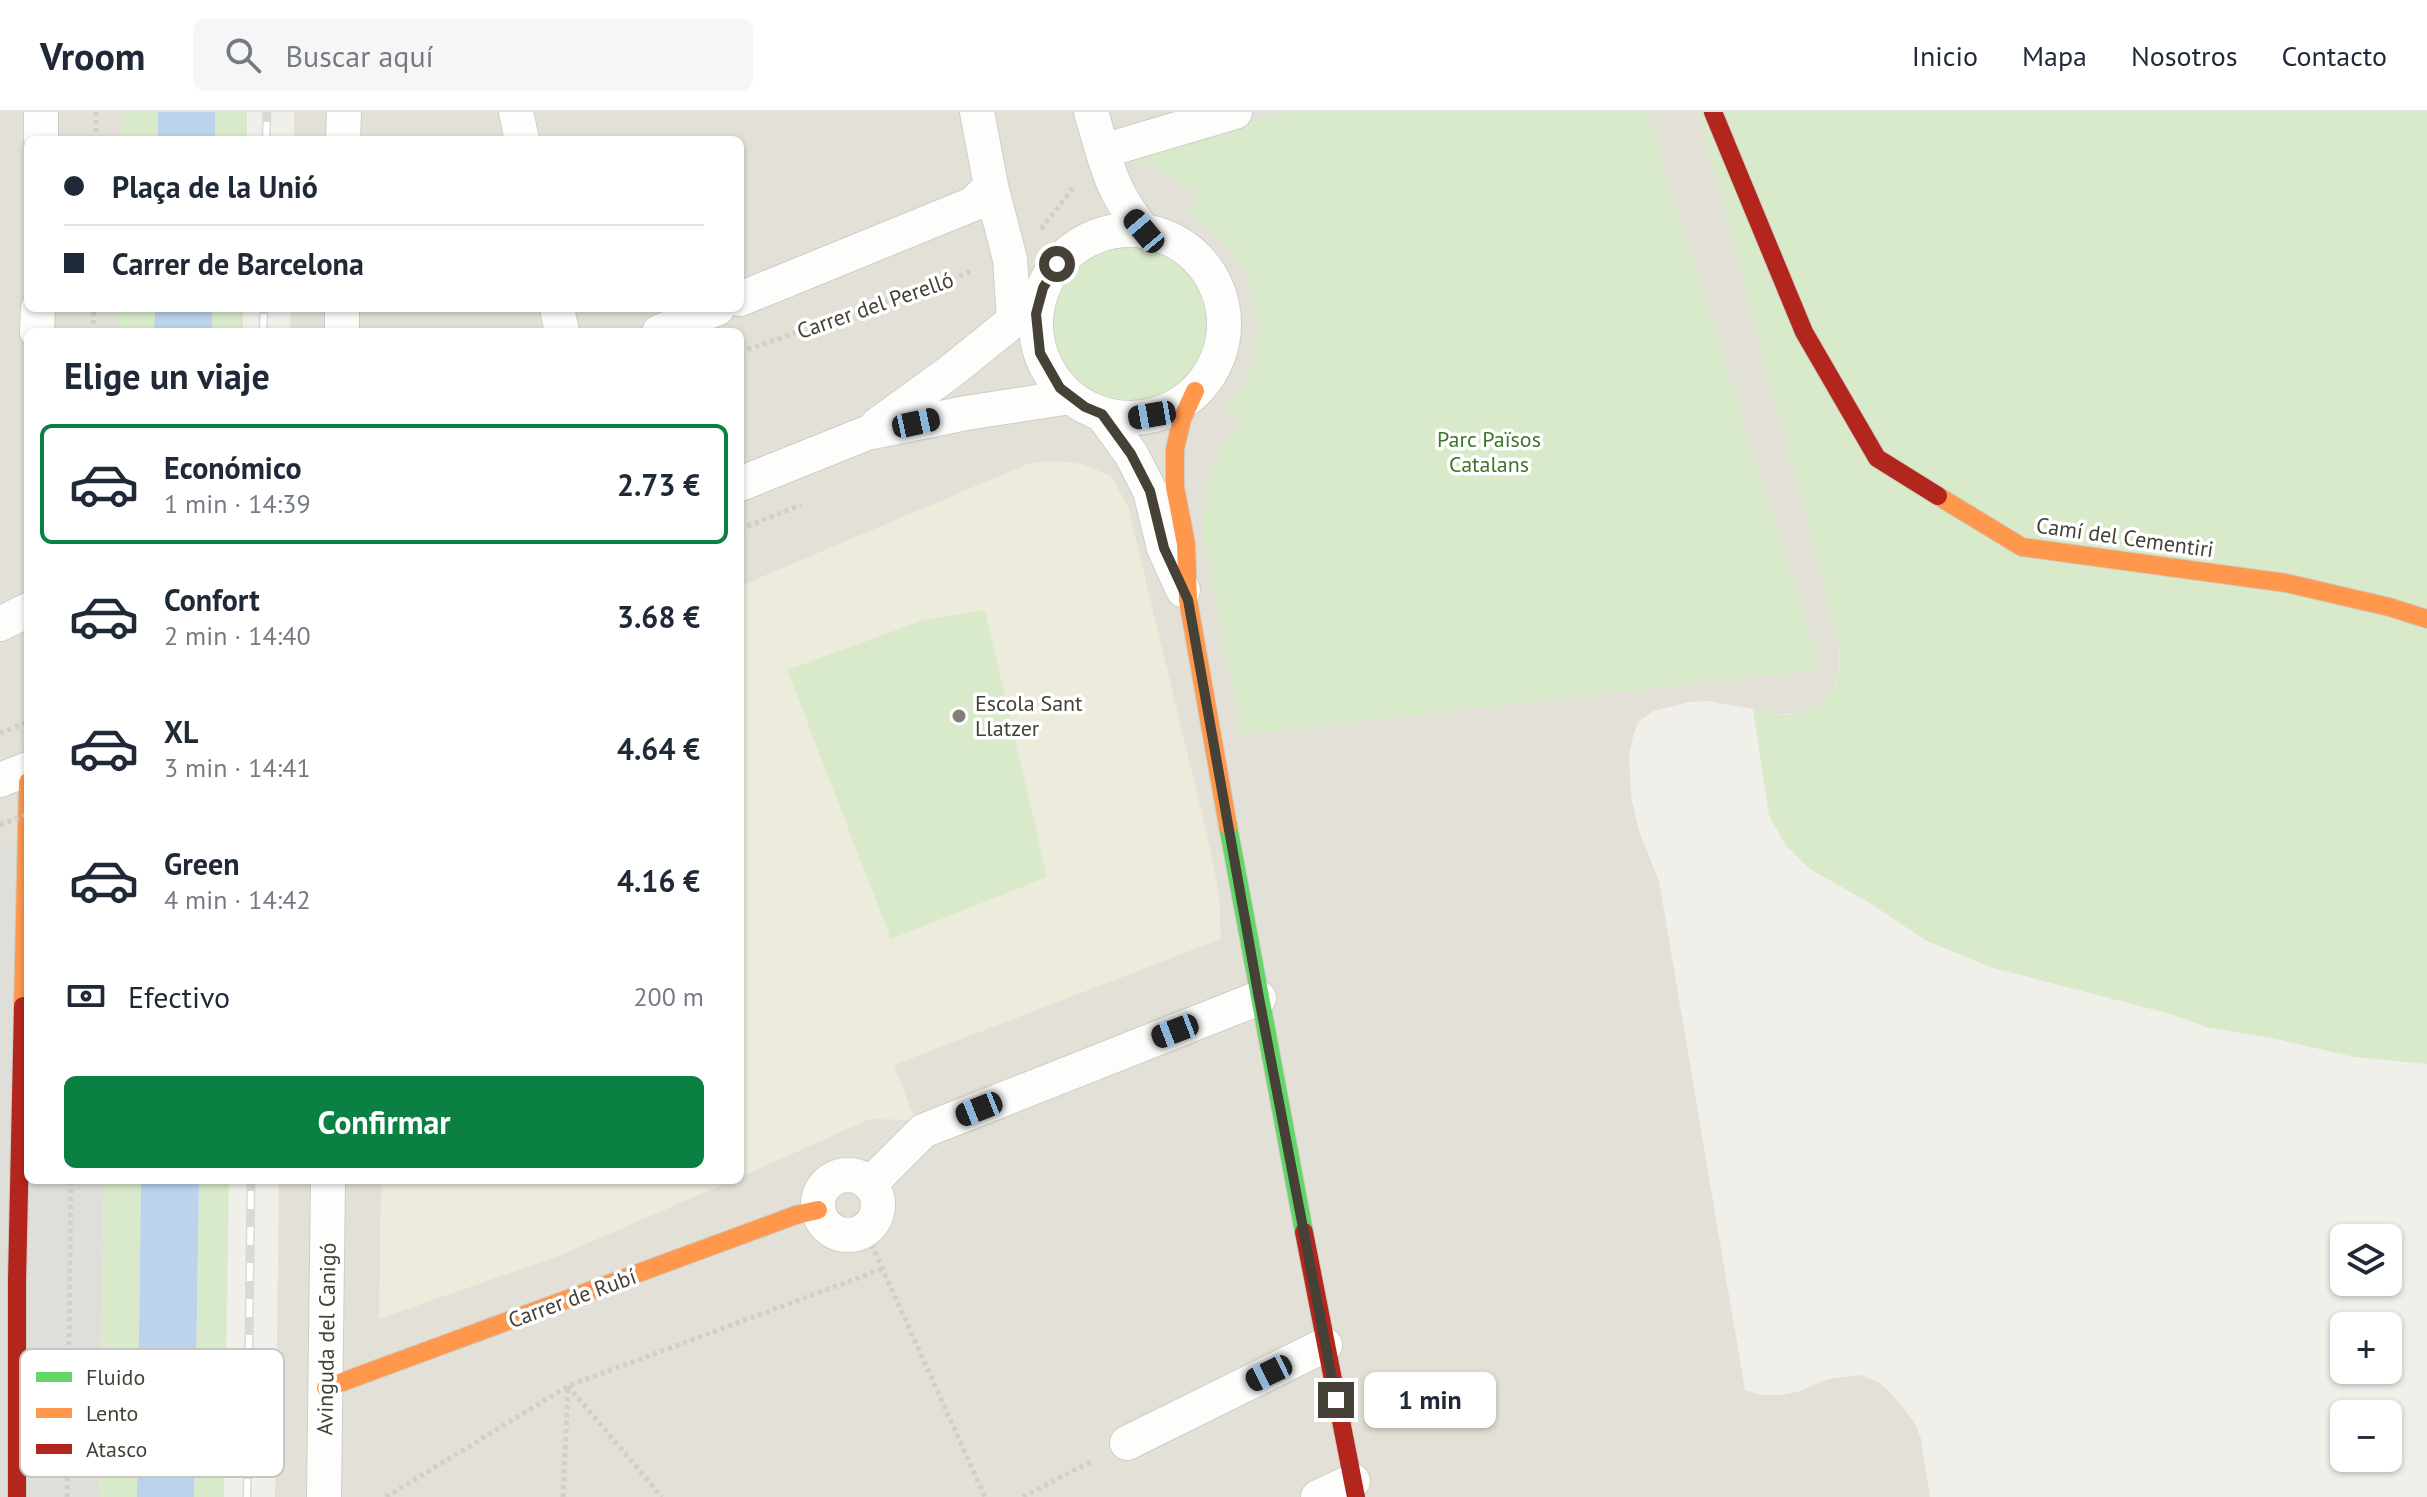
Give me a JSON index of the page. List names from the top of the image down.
{
  "streets": {
    "street": ["Camí del Cementiri", "Carrer de Rubí", "Avinguda del Canigó"],
    "path": ["Carrer del Perelló"]
  },
  "crossings": [
    ["Carrer de Rubí", "Avinguda del Canigó"]
  ],
  "parks": ["Parc Països Catalans"],
  "places": ["Escola Sant Llatzer"],
  "legend": ["Fluido", "Lento", "Atasco"],
  "page": {
    "header": "Vroom",
    "search": "Buscar aquí",
    "nav": [
      "Inicio",
      "Mapa",
      "Nosotros",
      "Contacto"
    ],
    "banner": ["Plaça de la Unió", "Carrer de Barcelona"],
    "heading": "Elige un viaje",
    "list": [
      {
        "name": "Económico",
        "note": "1 min · 14:39",
        "value": "2.73 €"
      },
      {
        "name": "Confort",
        "note": "2 min · 14:40",
        "value": "3.68 €"
      },
      {
        "name": "XL",
        "note": "3 min · 14:41",
        "value": "4.64 €"
      },
      {
        "name": "Green",
        "note": "4 min · 14:42",
        "value": "4.16 €"
      }
    ],
    "pay": ["Efectivo", "200 m"],
    "buttons": "Confirmar",
    "map_buttons": ["+", "−"],
    "bubble": "1 min"
  }
}
